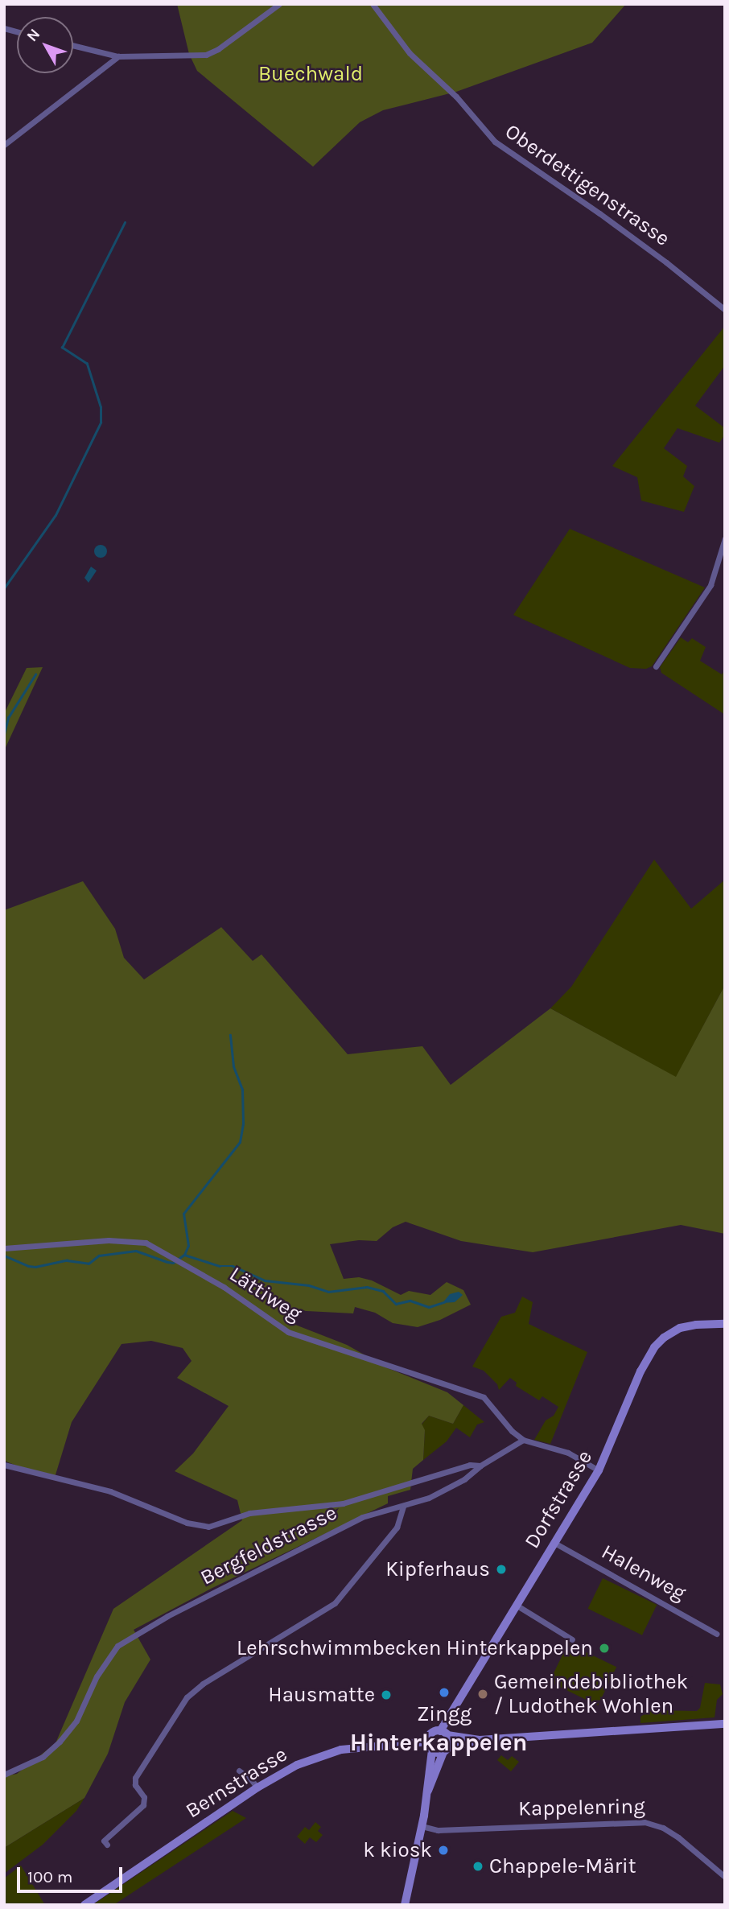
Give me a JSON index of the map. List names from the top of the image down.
{
  "streets": {
    "main road": ["Dorfstrasse", "Bernstrasse"],
    "street": [
      "Oberdettigenstrasse",
      "Lättiweg",
      "Bergfeldstrasse",
      "Halenweg",
      "Kappelenring"
    ]
  },
  "crossings": [
    ["Lättiweg", "Bergfeldstrasse"],
    ["Dorfstrasse", "Halenweg"],
    ["Dorfstrasse", "Bernstrasse"]
  ],
  "districts": ["Hinterkappelen"],
  "parks": ["Buechwald"],
  "places": [
    "Kipferhaus",
    "Lehrschwimmbecken Hinterkappelen",
    "Zingg",
    "Gemeindebibliothek / Ludothek Wohlen",
    "Hausmatte",
    "k kiosk",
    "Chappele-Märit"
  ],
  "scale_bar": "100 m",
  "north": "top left"
}
